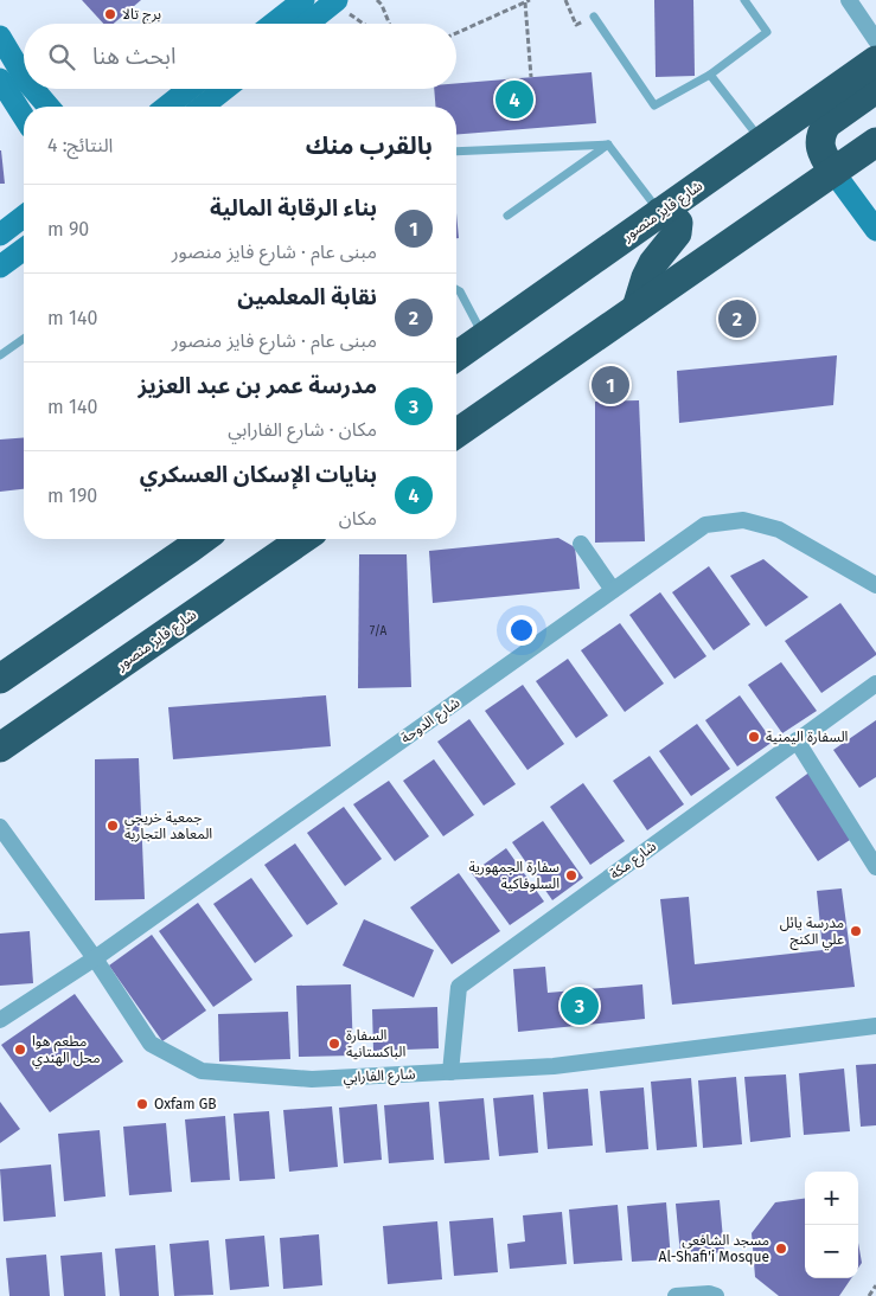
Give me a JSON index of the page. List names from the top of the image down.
{
  "streets": {
    "highway": ["شارع فايز منصور"],
    "street": ["شارع الدوحة", "شارع مكة", "شارع الفارابي"]
  },
  "crossings": [
    ["شارع الدوحة", "شارع الفارابي"],
    ["شارع مكة", "شارع الفارابي"]
  ],
  "places": [
    "برج تالا",
    "السفارة اليمنية",
    "جمعية خريجي المعاهد التجارية",
    "سفارة الجمهورية السلوفاكية",
    "مدرسة يائل علي الكنج",
    "السفارة الباكستانية",
    "مطعم هوا محل الهندي",
    "Oxfam GB",
    "مسجد الشافعي Al-Shafi'i Mosque"
  ],
  "house_numbers": ["7/A"],
  "page": {
    "search": "ابحث هنا",
    "pins": [
      "4",
      "2",
      "1",
      "3"
    ],
    "heading": ["بالقرب منك", "النتائج: 4"],
    "list": [
      {
        "mark": "1",
        "name": "بناء الرقابة المالية",
        "note": "مبنى عام · شارع فايز منصور",
        "value": "90 m"
      },
      {
        "mark": "2",
        "name": "نقابة المعلمين",
        "note": "مبنى عام · شارع فايز منصور",
        "value": "140 m"
      },
      {
        "mark": "3",
        "name": "مدرسة عمر بن عبد العزيز",
        "note": "مكان · شارع الفارابي",
        "value": "140 m"
      },
      {
        "mark": "4",
        "name": "بنايات الإسكان العسكري",
        "note": "مكان",
        "value": "190 m"
      }
    ],
    "map_buttons": ["+", "−"]
  }
}
